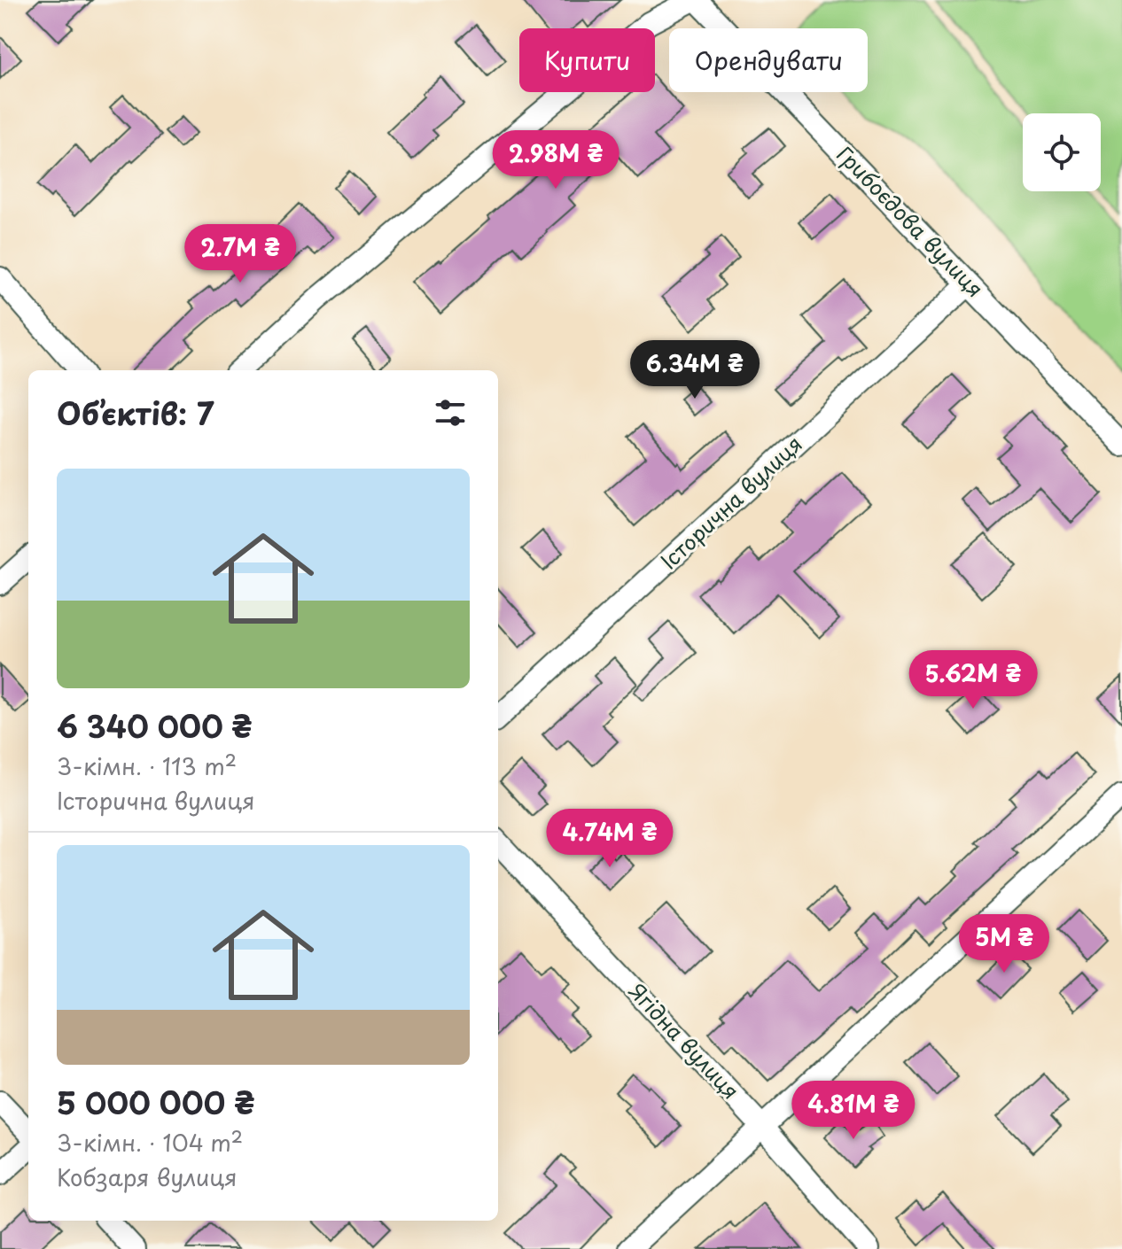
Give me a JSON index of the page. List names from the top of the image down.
{
  "streets": {
    "street": ["Грибоєдова вулиця", "Історична вулиця", "Ягідна вулиця"]
  },
  "crossings": [
    ["Грибоєдова вулиця", "Історична вулиця"]
  ],
  "page": {
    "chip": ["Купити", "Орендувати"],
    "price": [
      "2.98M ₴",
      "2.7M ₴",
      "6.34M ₴",
      "5.62M ₴",
      "4.74M ₴",
      "5M ₴",
      "4.81M ₴"
    ],
    "heading": "Об’єктів: 7",
    "list": [
      {
        "name": "6 340 000 ₴",
        "note": "3-кімн. · 113 m² · Історична вулиця"
      },
      {
        "name": "5 000 000 ₴",
        "note": "3-кімн. · 104 m² · Кобзаря вулиця"
      }
    ]
  }
}
